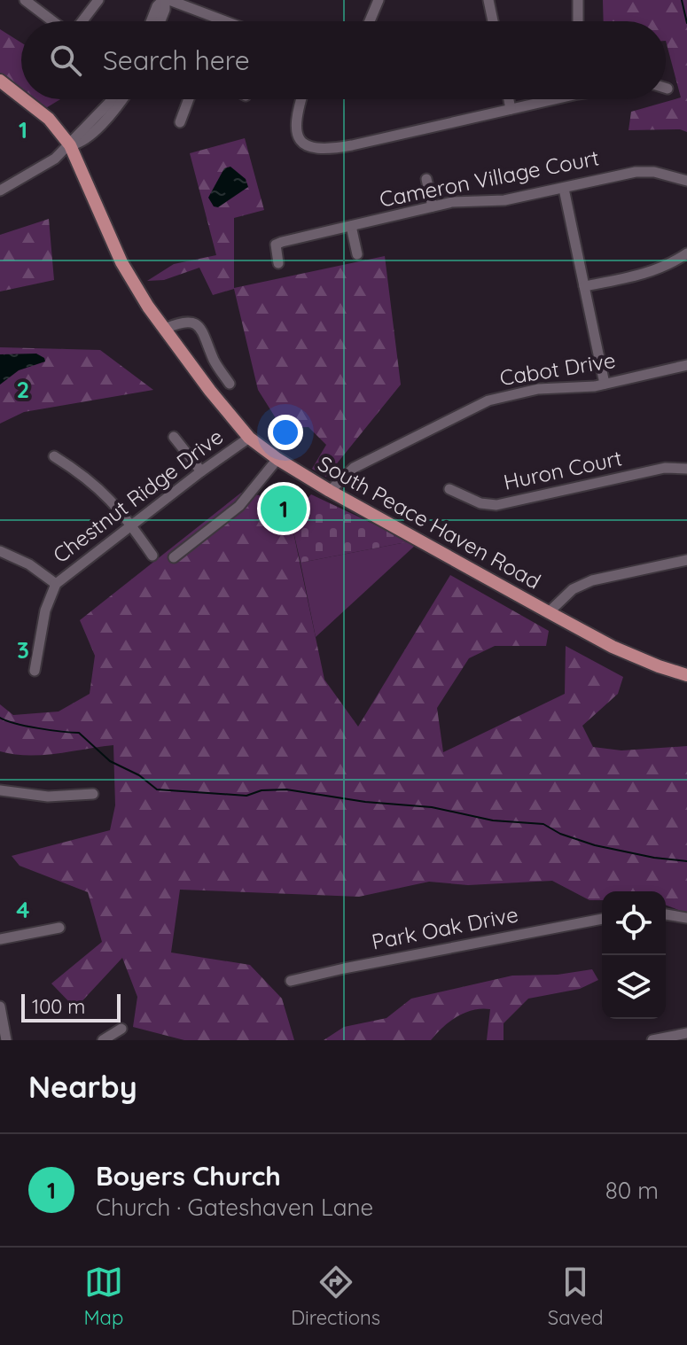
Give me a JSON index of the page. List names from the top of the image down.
{
  "streets": {
    "main road": ["South Peace Haven Road"],
    "street": [
      "Cameron Village Court",
      "Cabot Drive",
      "Huron Court",
      "Chestnut Ridge Drive",
      "Park Oak Drive"
    ]
  },
  "crossings": [
    ["Cabot Drive", "South Peace Haven Road"],
    ["Chestnut Ridge Drive", "South Peace Haven Road"]
  ],
  "scale_bar": "100 m",
  "page": {
    "search": "Search here",
    "pins": "1",
    "scale": "100 m",
    "heading": "Nearby",
    "list": [
      {
        "mark": "1",
        "name": "Boyers Church",
        "note": "Church · Gateshaven Lane",
        "value": "80 m"
      }
    ],
    "nav": ["Map", "Directions", "Saved"]
  },
  "grid": {
    "rows": [
      "1",
      "2",
      "3",
      "4"
    ]
  }
}
